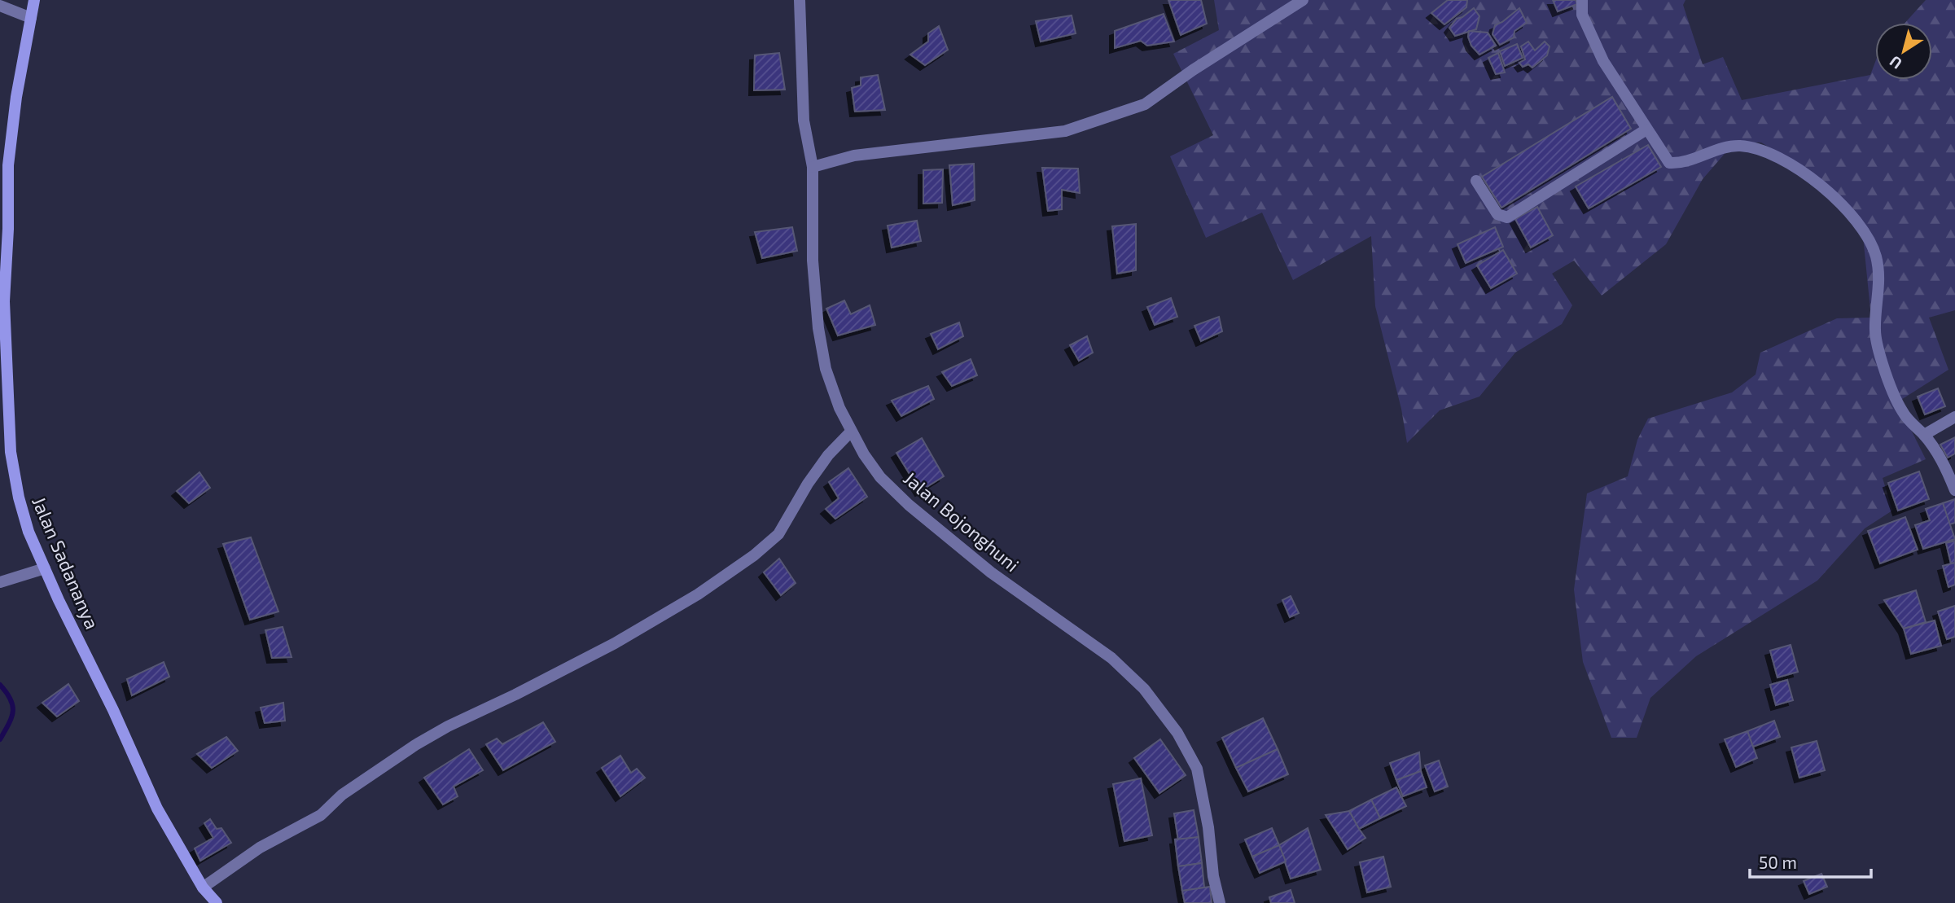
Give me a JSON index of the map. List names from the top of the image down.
{
  "streets": {
    "street": ["Jalan Bojonghuni", "Jalan Sadananya"]
  },
  "scale_bar": "50 m",
  "north": "bottom left"
}
